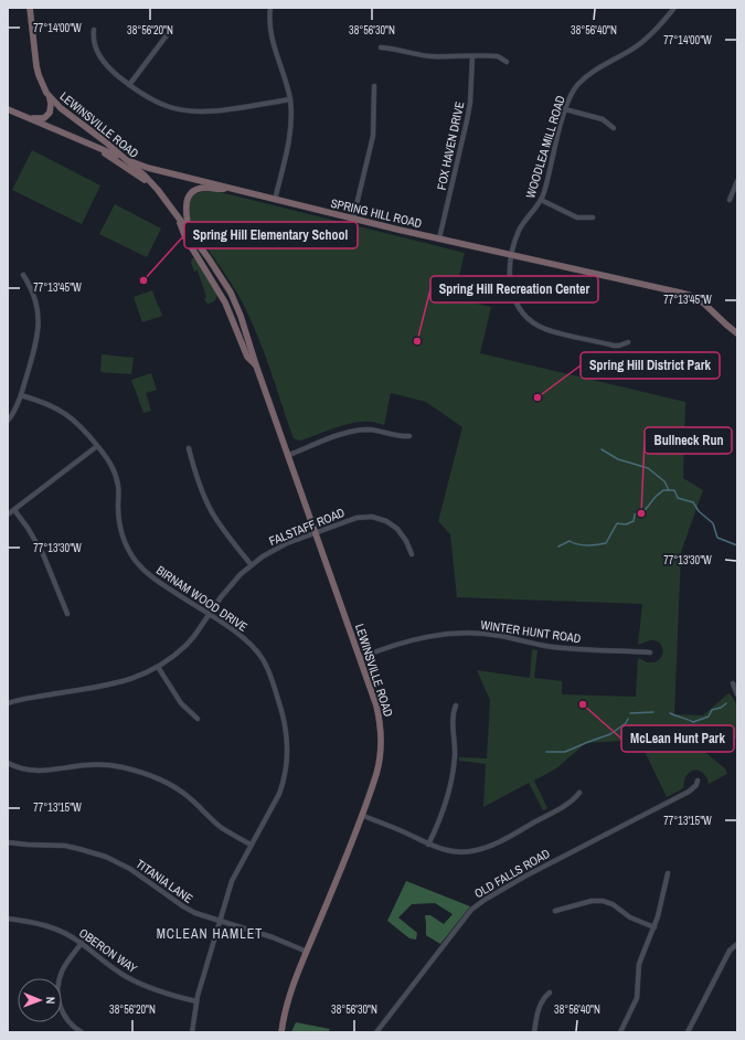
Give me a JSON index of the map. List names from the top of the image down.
{
  "streets": {
    "main road": ["LEWINSVILLE ROAD", "SPRING HILL ROAD"],
    "street": [
      "FOX HAVEN DRIVE",
      "WOODLEA MILL ROAD",
      "FALSTAFF ROAD",
      "BIRNAM WOOD DRIVE",
      "WINTER HUNT ROAD",
      "OLD FALLS ROAD",
      "TITANIA LANE",
      "OBERON WAY"
    ]
  },
  "crossings": [
    ["LEWINSVILLE ROAD", "SPRING HILL ROAD"],
    ["LEWINSVILLE ROAD", "FALSTAFF ROAD"],
    ["LEWINSVILLE ROAD", "WINTER HUNT ROAD"],
    ["LEWINSVILLE ROAD", "TITANIA LANE"],
    ["FOX HAVEN DRIVE", "SPRING HILL ROAD"],
    ["WOODLEA MILL ROAD", "SPRING HILL ROAD"],
    ["FALSTAFF ROAD", "BIRNAM WOOD DRIVE"],
    ["BIRNAM WOOD DRIVE", "TITANIA LANE"],
    ["BIRNAM WOOD DRIVE", "OBERON WAY"]
  ],
  "districts": ["MCLEAN HAMLET"],
  "places": [
    "Spring Hill Elementary School",
    "Spring Hill Recreation Center",
    "Spring Hill District Park",
    "Bullneck Run",
    "McLean Hunt Park"
  ],
  "north": "right",
  "coordinates": [
    "77°14'00\"W",
    "38°56'20\"N",
    "38°56'30\"N",
    "38°56'40\"N",
    "77°13'45\"W",
    "77°13'30\"W",
    "77°13'15\"W"
  ]
}
